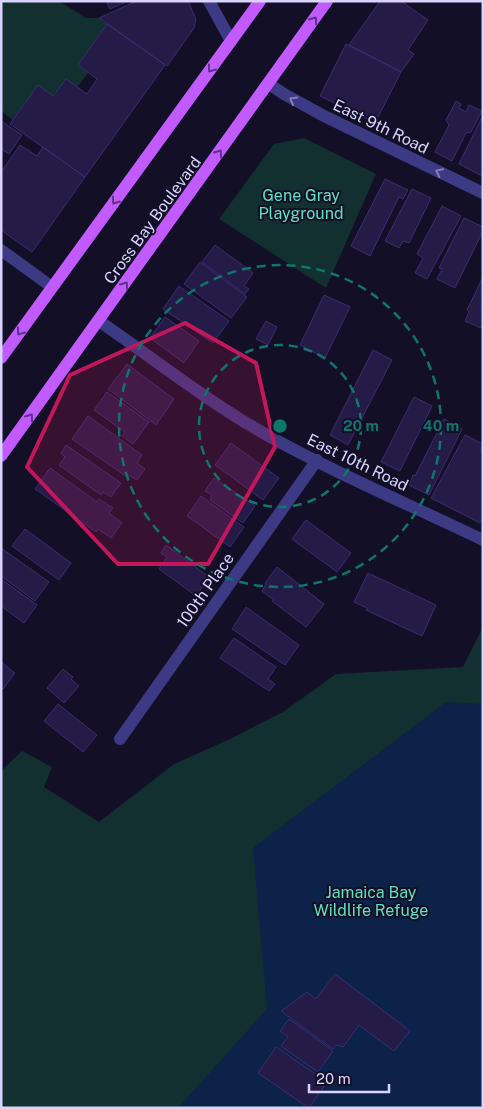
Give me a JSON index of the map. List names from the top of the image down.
{
  "streets": {
    "main road": ["Cross Bay Boulevard"],
    "street": ["East 9th Road", "East 10th Road", "100th Place"]
  },
  "crossings": [
    ["East 9th Road", "Cross Bay Boulevard"],
    ["Cross Bay Boulevard", "East 10th Road"],
    ["East 10th Road", "100th Place"]
  ],
  "one_way": ["East 9th Road"],
  "parks": ["Gene Gray Playground", "Jamaica Bay Wildlife Refuge"],
  "scale_bar": "20 m",
  "rings": ["20 m", "40 m"]
}
